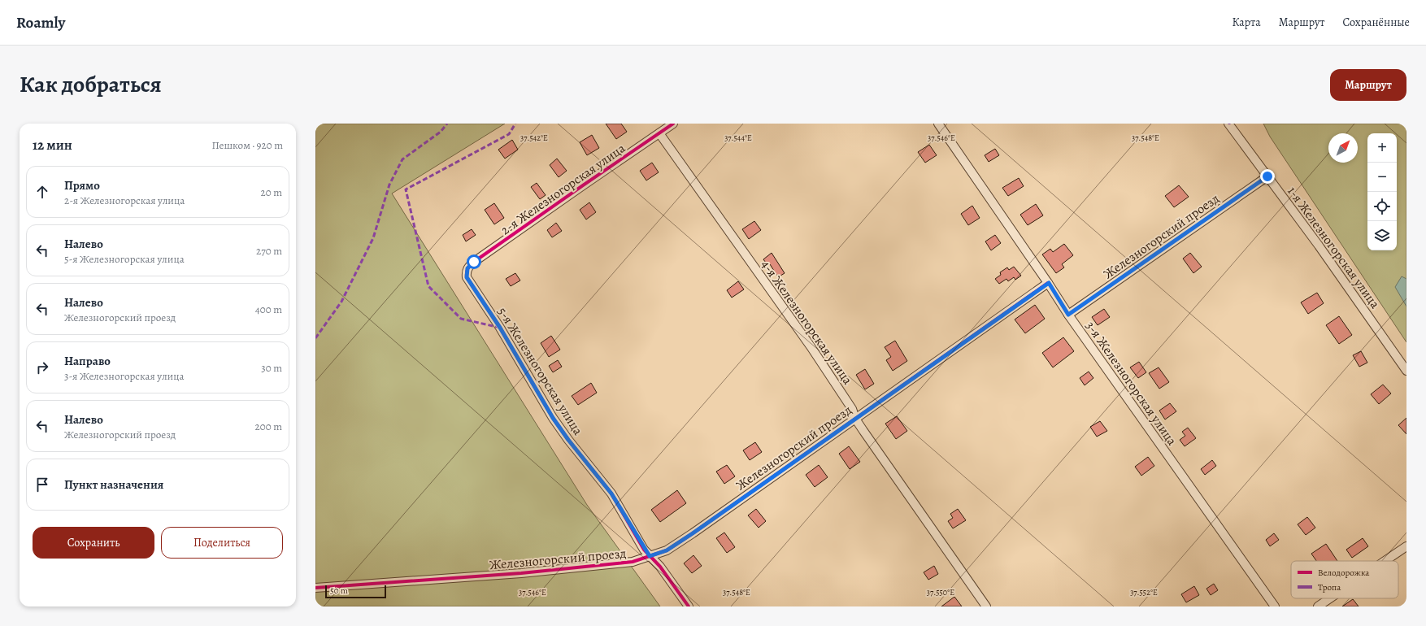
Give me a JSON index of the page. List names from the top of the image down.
{
  "streets": {
    "street": [
      "2-я Железногорская улица",
      "Железногорский проезд",
      "1-я Железногорская улица",
      "4-я Железногорская улица",
      "5-я Железногорская улица",
      "3-я Железногорская улица"
    ]
  },
  "crossings": [
    ["2-я Железногорская улица", "4-я Железногорская улица"],
    ["2-я Железногорская улица", "5-я Железногорская улица"],
    ["Железногорский проезд", "1-я Железногорская улица"],
    ["Железногорский проезд", "4-я Железногорская улица"],
    ["Железногорский проезд", "5-я Железногорская улица"],
    ["Железногорский проезд", "3-я Железногорская улица"]
  ],
  "legend": ["Велодорожка", "Тропа"],
  "scale_bar": "50 m",
  "north": "top right",
  "page": {
    "header": "Roamly",
    "nav": ["Карта", "Маршрут", "Сохранённые"],
    "title": "Как добраться",
    "buttons": [
      "Маршрут",
      ["Сохранить", "Поделиться"]
    ],
    "heading": ["12 мин", "Пешком · 920 m"],
    "map_buttons": ["+", "−"],
    "list": [
      ["Прямо", "2-я Железногорская улица", "20 m"],
      ["Налево", "5-я Железногорская улица", "270 m"],
      ["Налево", "Железногорский проезд", "400 m"],
      ["Направо", "3-я Железногорская улица", "30 m"],
      ["Налево", "Железногорский проезд", "200 m"],
      "Пункт назначения"
    ],
    "scale": "50 m"
  },
  "coordinates": [
    "37.542°E",
    "37.544°E",
    "37.546°E",
    "37.548°E",
    "37.550°E",
    "37.552°E"
  ]
}
